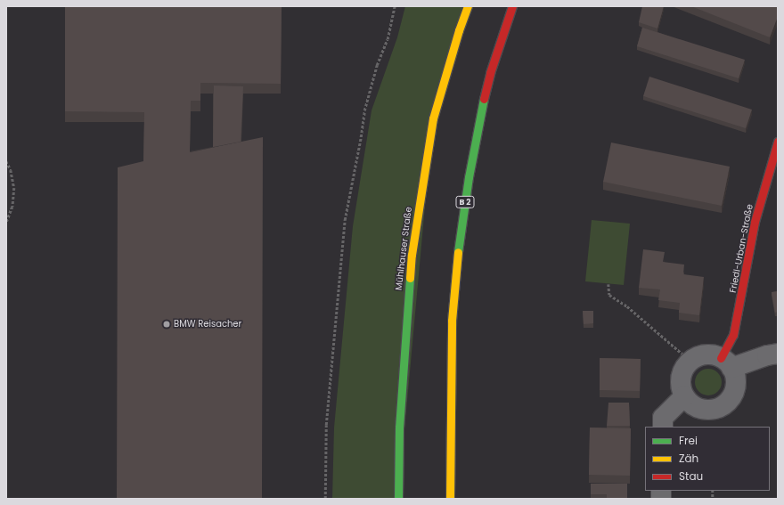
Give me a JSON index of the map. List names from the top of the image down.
{
  "streets": {
    "main road": ["B 2", "Mühlhauser Straße", "Friedl-Urban-Straße"]
  },
  "places": ["BMW Reisacher"],
  "legend": ["Frei", "Zäh", "Stau"]
}
